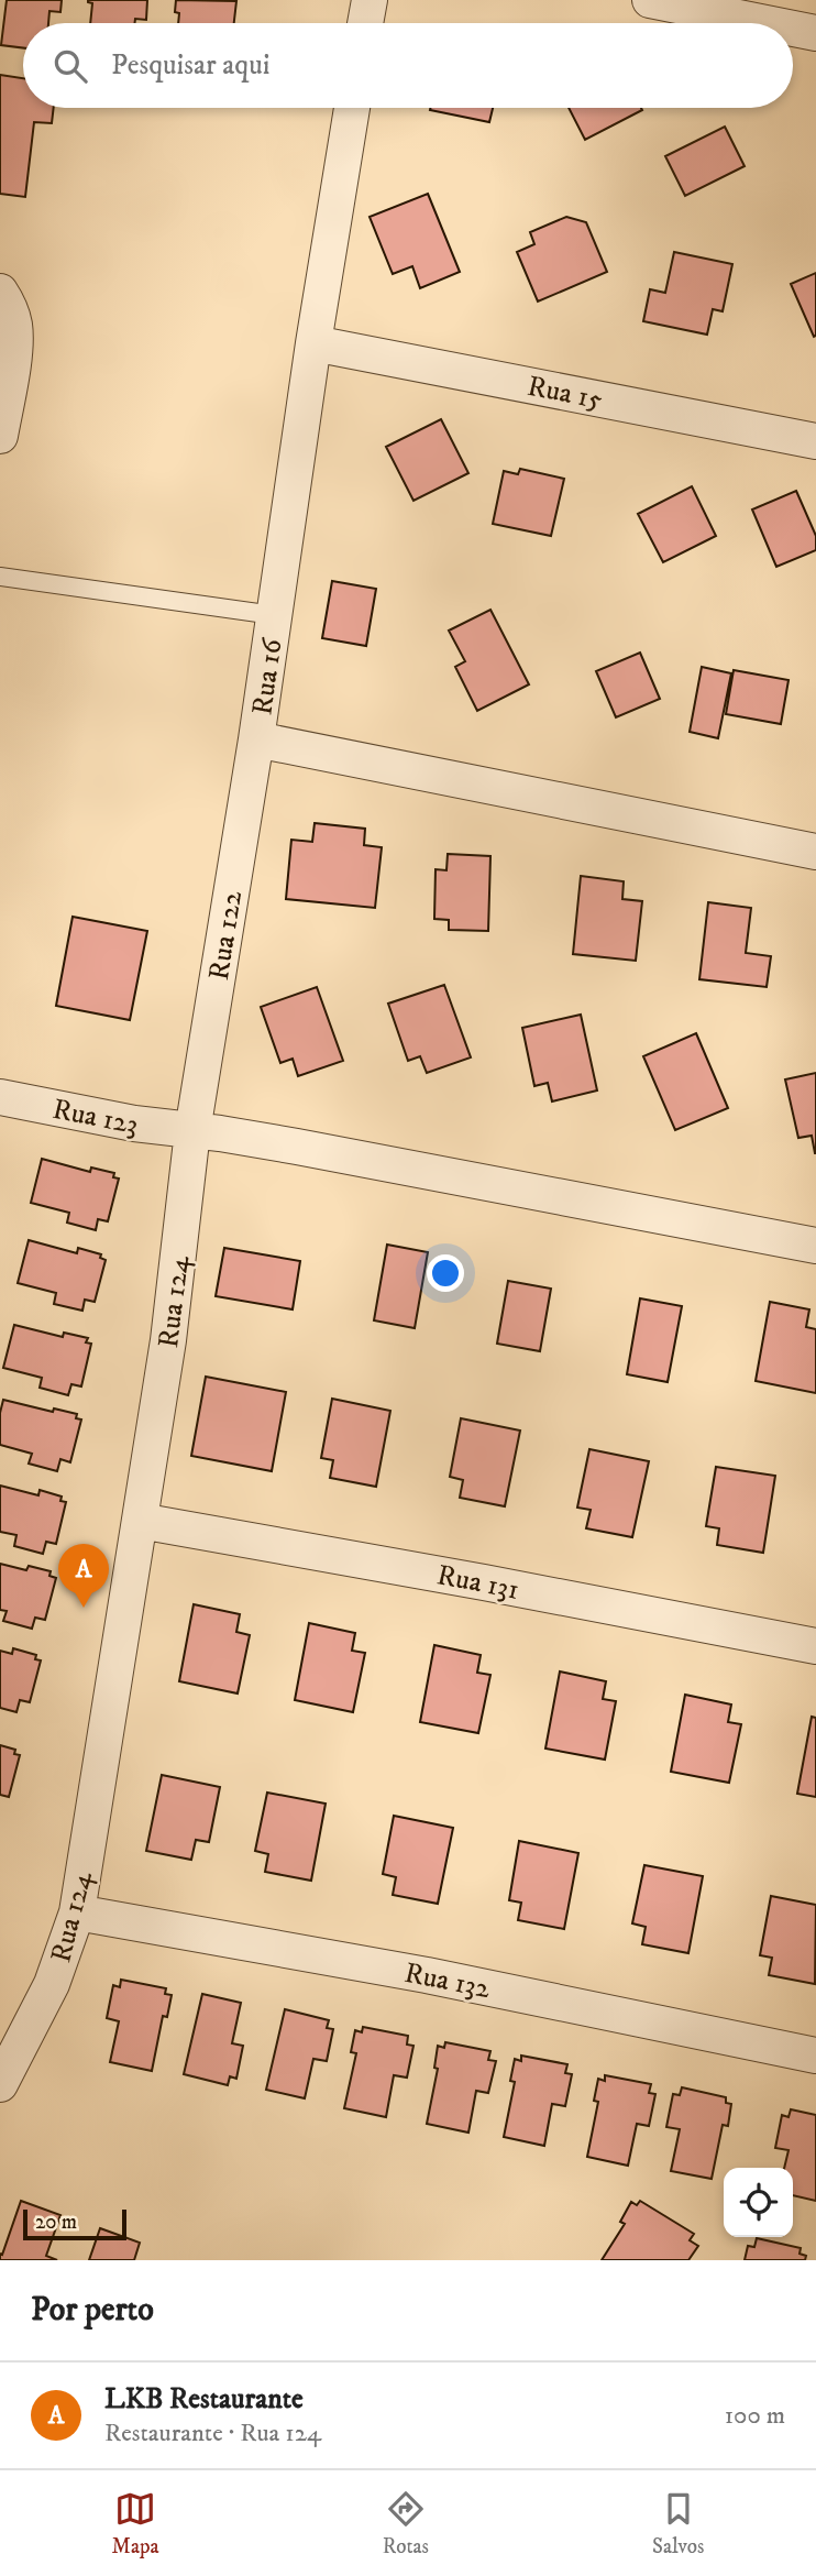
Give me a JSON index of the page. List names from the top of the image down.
{
  "streets": {
    "street": [
      "Rua 15",
      "Rua 16",
      "Rua 122",
      "Rua 123",
      "Rua 124",
      "Rua 131",
      "Rua 132"
    ]
  },
  "crossings": [
    ["Rua 15", "Rua 16"],
    ["Rua 16", "Rua 122"],
    ["Rua 122", "Rua 123"],
    ["Rua 122", "Rua 124"],
    ["Rua 123", "Rua 124"],
    ["Rua 124", "Rua 131"],
    ["Rua 124", "Rua 132"]
  ],
  "scale_bar": "20 m",
  "page": {
    "search": "Pesquisar aqui",
    "pins": "A",
    "scale": "20 m",
    "heading": "Por perto",
    "list": [
      {
        "mark": "A",
        "name": "LKB Restaurante",
        "note": "Restaurante · Rua 124",
        "value": "100 m"
      }
    ],
    "nav": ["Mapa", "Rotas", "Salvos"]
  }
}
